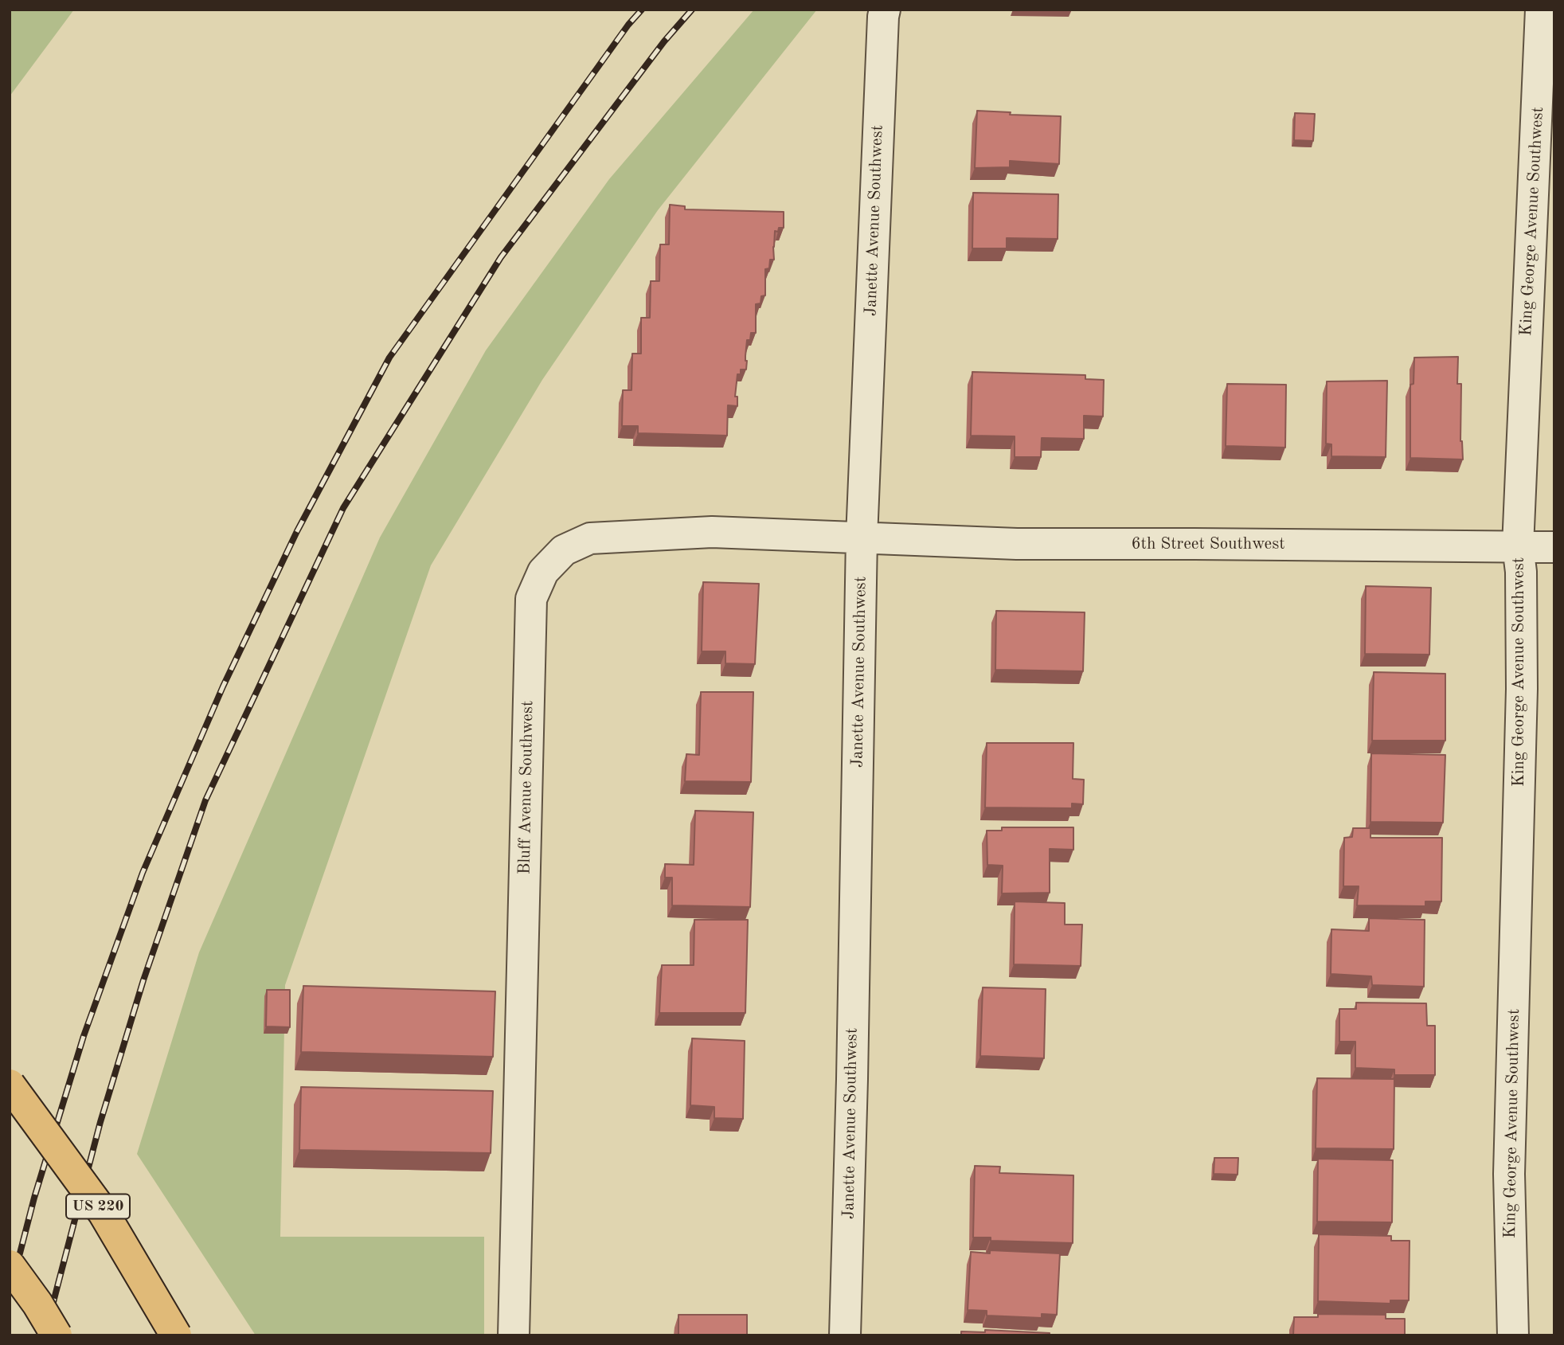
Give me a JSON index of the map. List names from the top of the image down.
{
  "streets": {
    "highway": ["US 220"],
    "street": [
      "Janette Avenue Southwest",
      "King George Avenue Southwest",
      "6th Street Southwest",
      "Bluff Avenue Southwest"
    ]
  },
  "crossings": [
    ["Janette Avenue Southwest", "6th Street Southwest"],
    ["Janette Avenue Southwest", "Bluff Avenue Southwest"],
    ["King George Avenue Southwest", "6th Street Southwest"],
    ["6th Street Southwest", "Bluff Avenue Southwest"]
  ]
}
